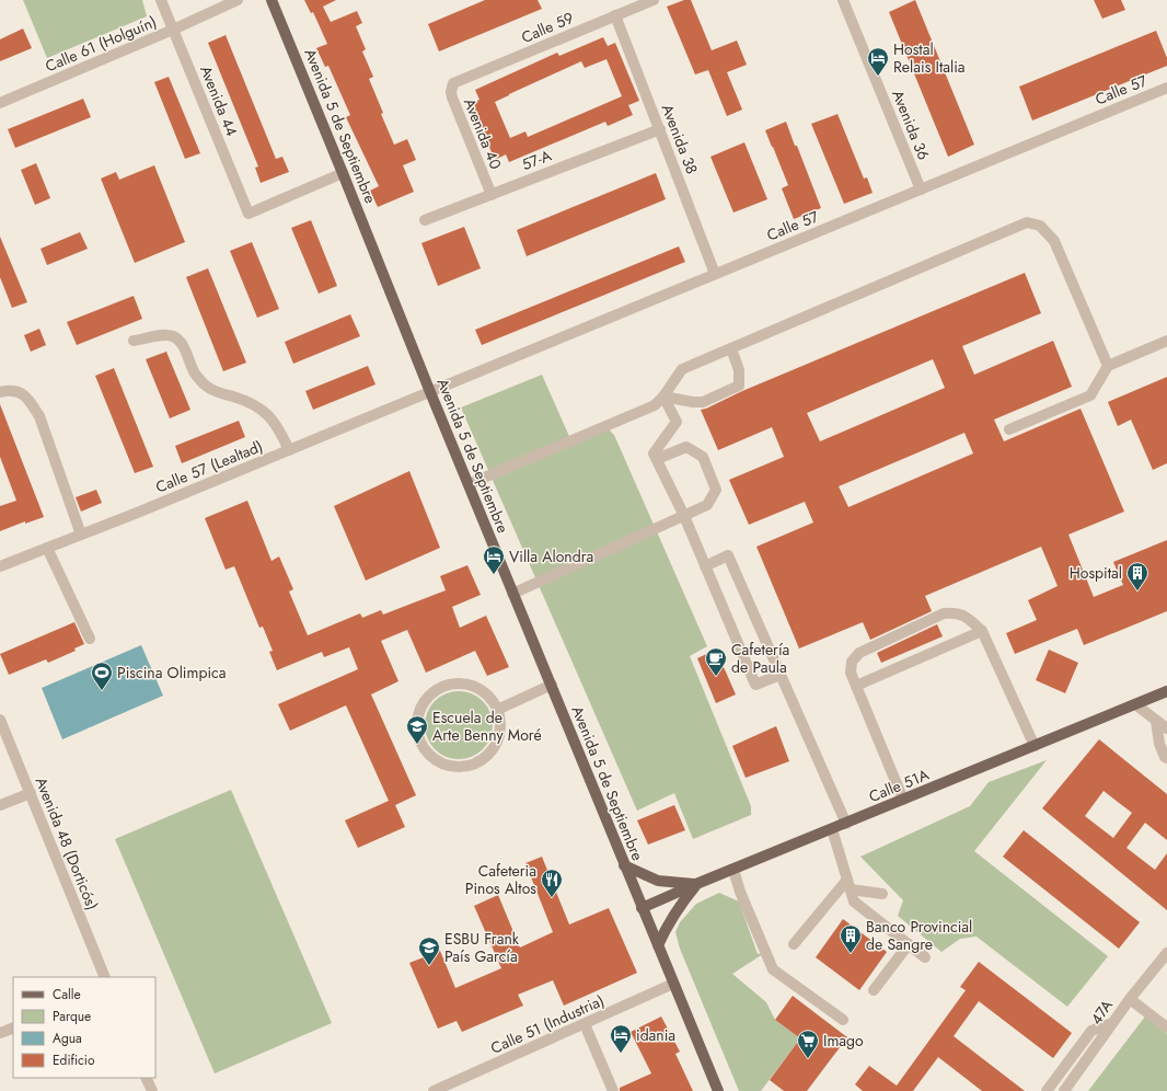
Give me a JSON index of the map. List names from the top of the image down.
{
  "streets": {
    "main road": ["Avenida 5 de Septiembre", "Calle 51A"],
    "street": [
      "Calle 59",
      "Calle 61 (Holguín)",
      "Calle 57",
      "Avenida 44",
      "Avenida 36",
      "Avenida 40",
      "Avenida 38",
      "57-A",
      "Calle 57 (Lealtad)",
      "Avenida 48 (Dorticós)",
      "47A",
      "Calle 51 (Industria)"
    ]
  },
  "crossings": [
    ["Calle 59", "Avenida 40"],
    ["Calle 59", "Avenida 38"],
    ["Calle 61 (Holguín)", "Avenida 44"],
    ["Calle 57", "Avenida 36"],
    ["Calle 57", "Avenida 5 de Septiembre"],
    ["Calle 57", "Avenida 38"],
    ["Calle 57", "Calle 57 (Lealtad)"],
    ["Avenida 44", "Avenida 5 de Septiembre"],
    ["Avenida 5 de Septiembre", "Calle 57 (Lealtad)"],
    ["Avenida 5 de Septiembre", "Calle 51A"],
    ["Avenida 5 de Septiembre", "Calle 51 (Industria)"],
    ["Avenida 40", "57-A"],
    ["Avenida 38", "57-A"]
  ],
  "places": {
    "hotel": ["Hostal Relais Italia", "Villa Alondra", "idania"],
    "building": ["Hospital", "Banco Provincial de Sangre"],
    "cafe": ["Cafetería de Paula"],
    "sports": ["Piscina Olimpica"],
    "school or university": ["Escuela de Arte Benny Moré", "ESBU Frank País García"],
    "restaurant": ["Cafeteria Pinos Altos"],
    "supermarket": ["Imago"]
  },
  "legend": [
    "Calle",
    "Parque",
    "Agua",
    "Edificio"
  ]
}
